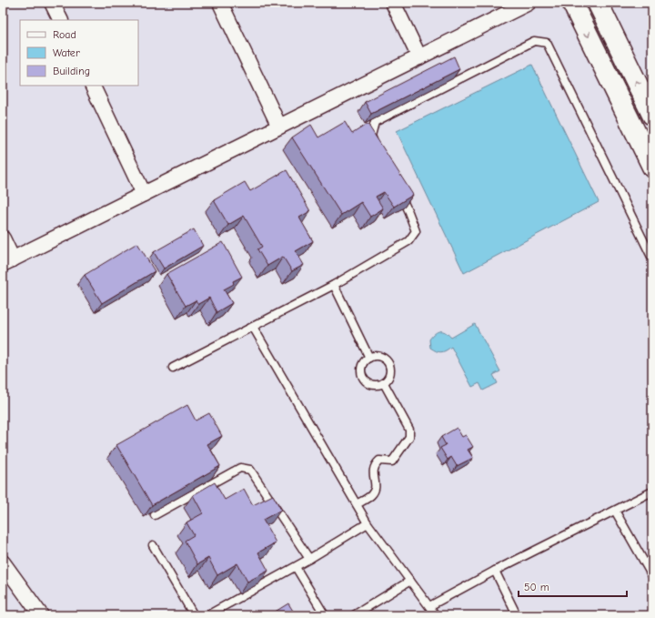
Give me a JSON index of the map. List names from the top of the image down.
{
  "legend": ["Road", "Water", "Building"],
  "scale_bar": "50 m"
}
